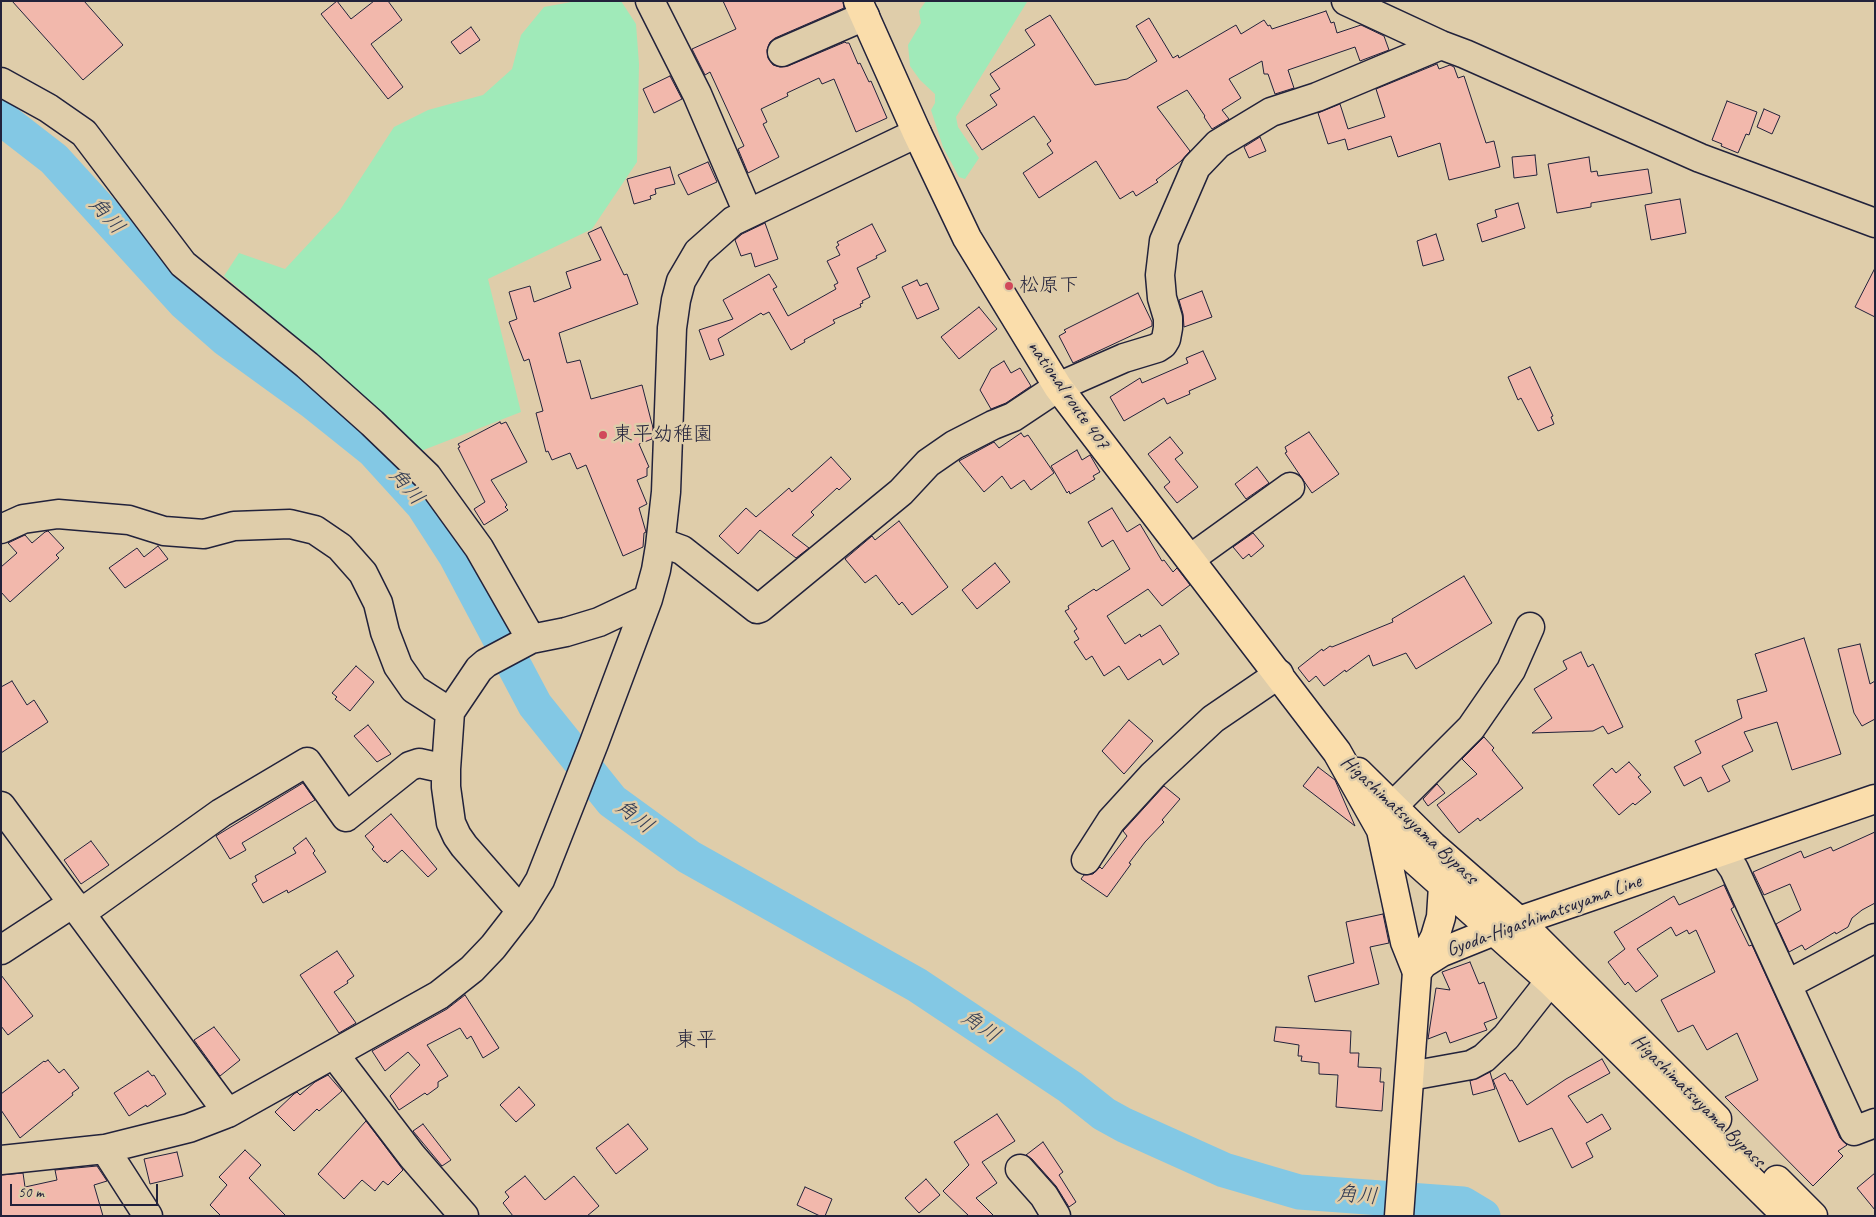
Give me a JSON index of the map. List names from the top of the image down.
{
  "streets": {
    "main road": ["national route 407", "Higashimatsuyama Bypass", "Gyoda-Higashimatsuyama Line"]
  },
  "crossings": [
    ["national route 407", "Higashimatsuyama Bypass"],
    ["Higashimatsuyama Bypass", "Gyoda-Higashimatsuyama Line"]
  ],
  "districts": ["東平"],
  "water": ["角川"],
  "places": ["松原下", "東平幼稚園"],
  "scale_bar": "50 m"
}
